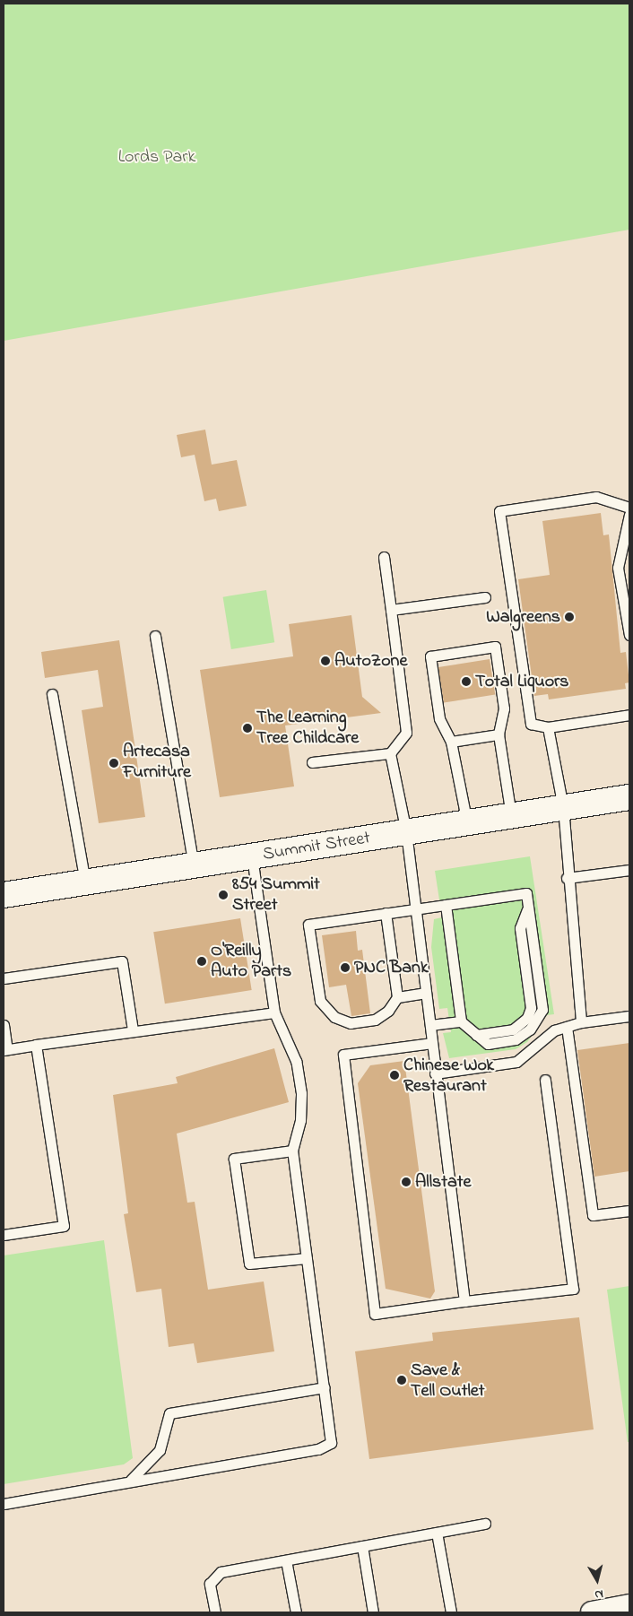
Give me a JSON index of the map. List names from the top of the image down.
{
  "streets": {
    "main road": ["Summit Street"]
  },
  "parks": ["Lords Park"],
  "places": [
    "Walgreens",
    "AutoZone",
    "Total Liquors",
    "The Learning Tree Childcare",
    "Artecasa Furniture",
    "854 Summit Street",
    "O'Reilly Auto Parts",
    "PNC Bank",
    "Chinese Wok Restaurant",
    "Allstate",
    "Save & Tell Outlet"
  ],
  "north": "bottom"
}
